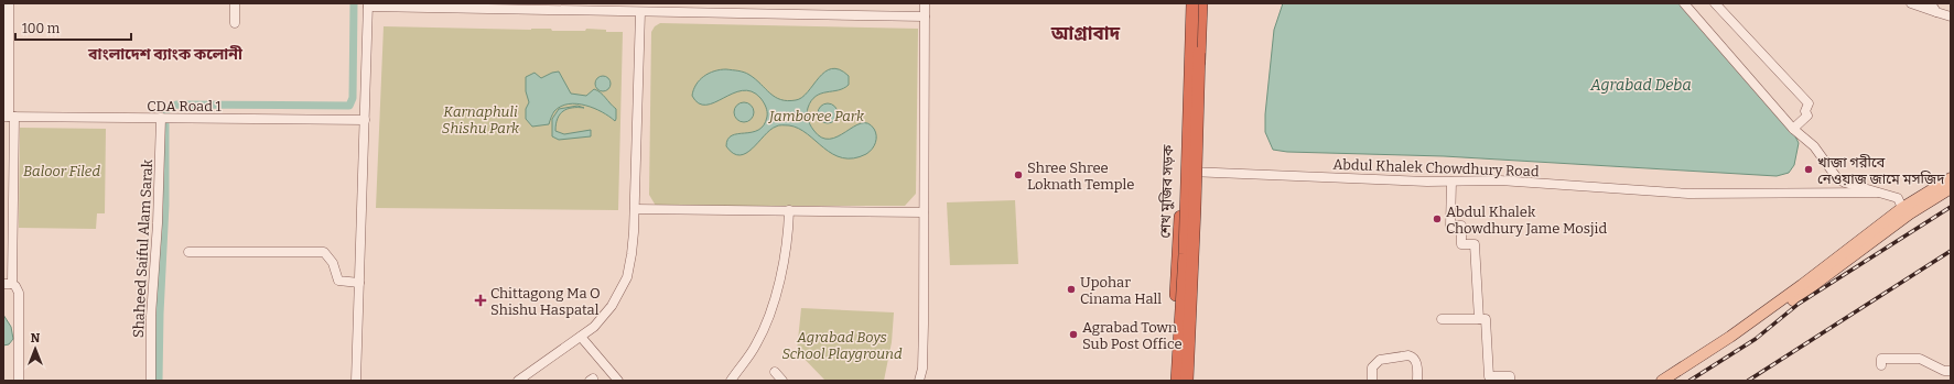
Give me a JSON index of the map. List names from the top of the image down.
{
  "streets": {
    "highway": ["শেখ মুজিব সড়ক"],
    "street": ["CDA Road 1", "Abdul Khalek Chowdhury Road", "Shaheed Saiful Alam Sarak"]
  },
  "crossings": [
    ["CDA Road 1", "Shaheed Saiful Alam Sarak"],
    ["Abdul Khalek Chowdhury Road", "শেখ মুজিব সড়ক"]
  ],
  "districts": ["আগ্রাবাদ", "বাংলাদেশ ব্যাংক কলোনী"],
  "water": ["Agrabad Deba"],
  "parks": [
    "Karnaphuli Shishu Park",
    "Jamboree Park",
    "Baloor Filed",
    "Agrabad Boys School Playground"
  ],
  "places": {
    "other": [
      "খাজা গরীবে নেওয়াজ জামে মসজিদ",
      "Shree Shree Loknath Temple",
      "Abdul Khalek Chowdhury Jame Mosjid",
      "Upohar Cinama Hall",
      "Agrabad Town Sub Post Office"
    ],
    "health": ["Chittagong Ma O Shishu Haspatal"]
  },
  "scale_bar": "100 m",
  "north": "top"
}
